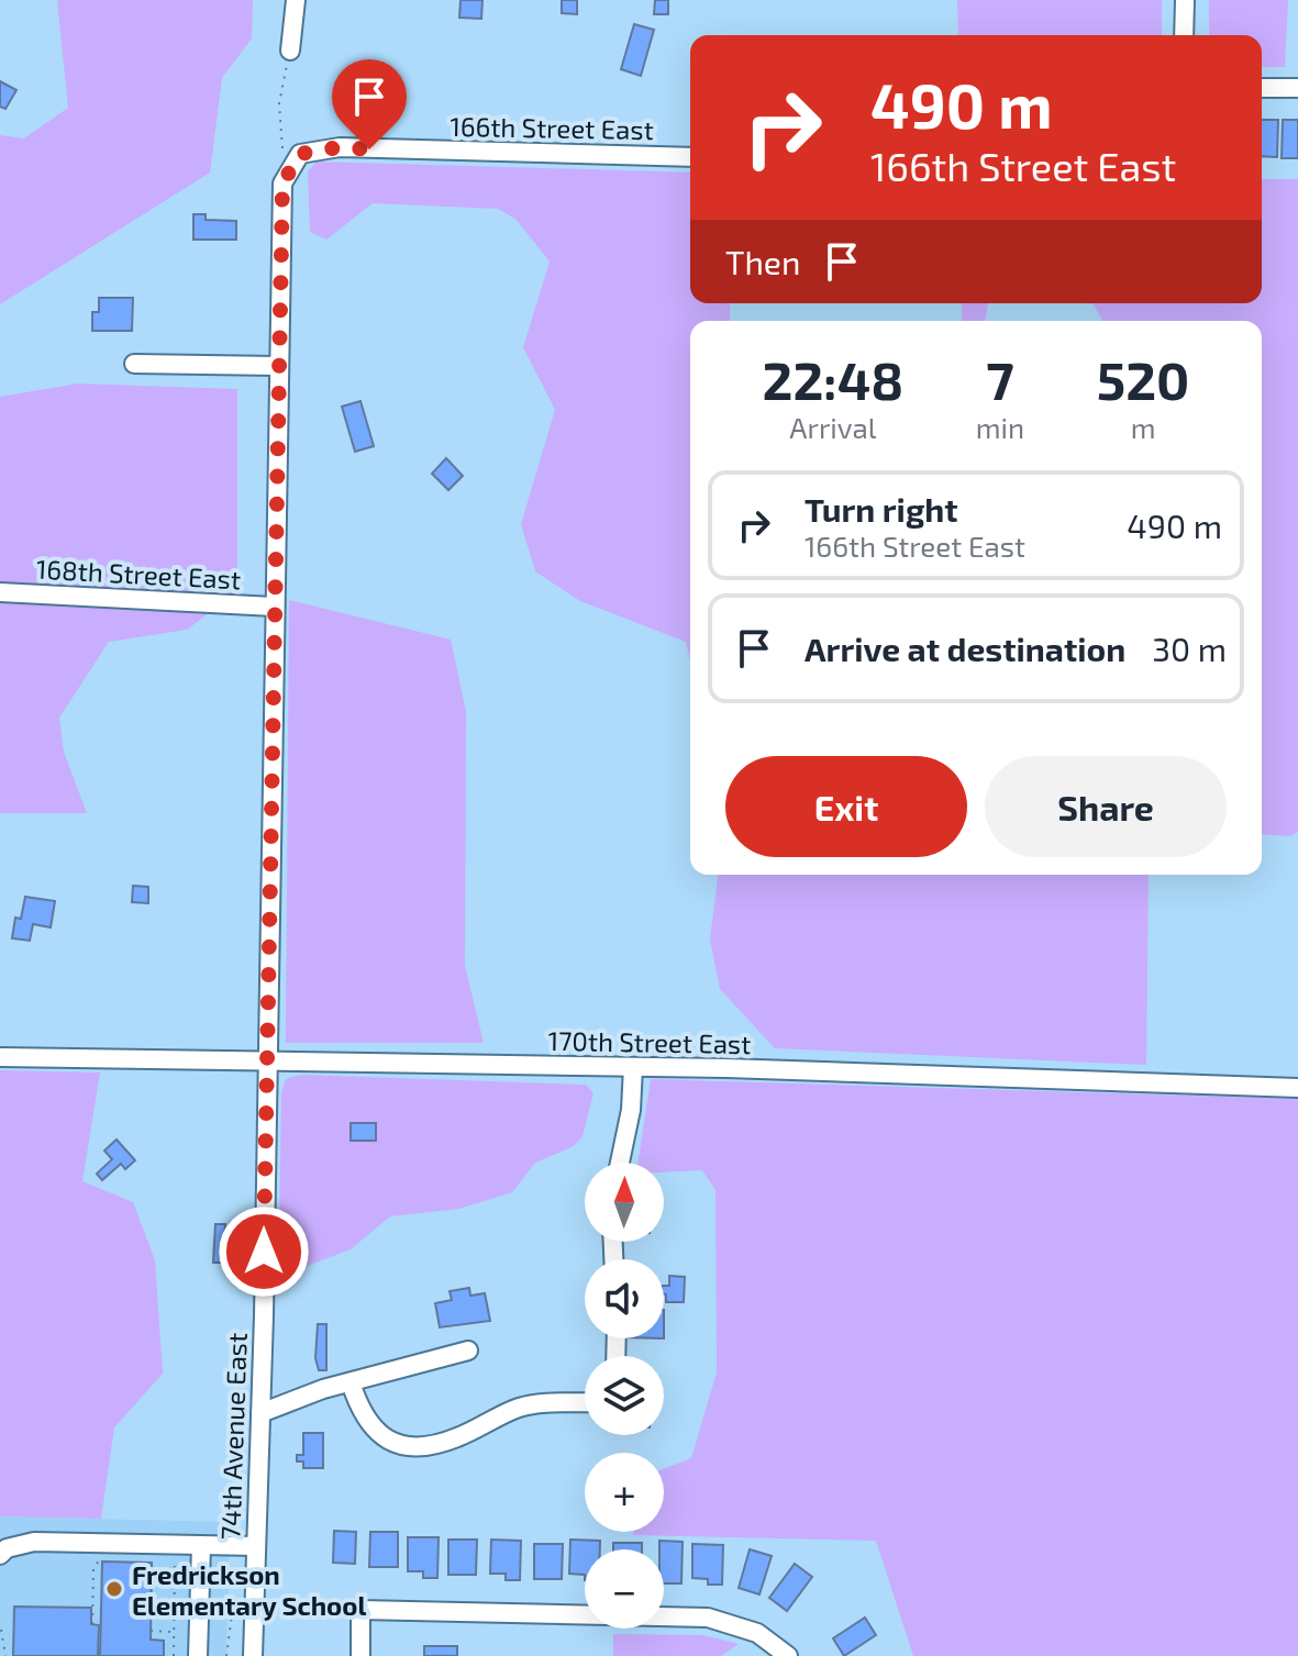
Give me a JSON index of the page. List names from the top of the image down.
{
  "streets": {
    "street": [
      "166th Street East",
      "168th Street East",
      "170th Street East",
      "74th Avenue East"
    ]
  },
  "crossings": [
    ["166th Street East", "74th Avenue East"],
    ["168th Street East", "74th Avenue East"],
    ["170th Street East", "74th Avenue East"]
  ],
  "places": ["Fredrickson Elementary School"],
  "north": "top",
  "page": {
    "turn": ["490 m", "166th Street East"],
    "then": "Then",
    "eta": [
      "22:48",
      "Arrival",
      "7",
      "min",
      "520",
      "m"
    ],
    "list": [
      {
        "name": "Turn right",
        "note": "166th Street East",
        "value": "490 m"
      },
      {
        "name": "Arrive at destination",
        "value": "30 m"
      }
    ],
    "buttons": ["Exit", "Share"],
    "map_buttons": ["+", "−"]
  }
}
